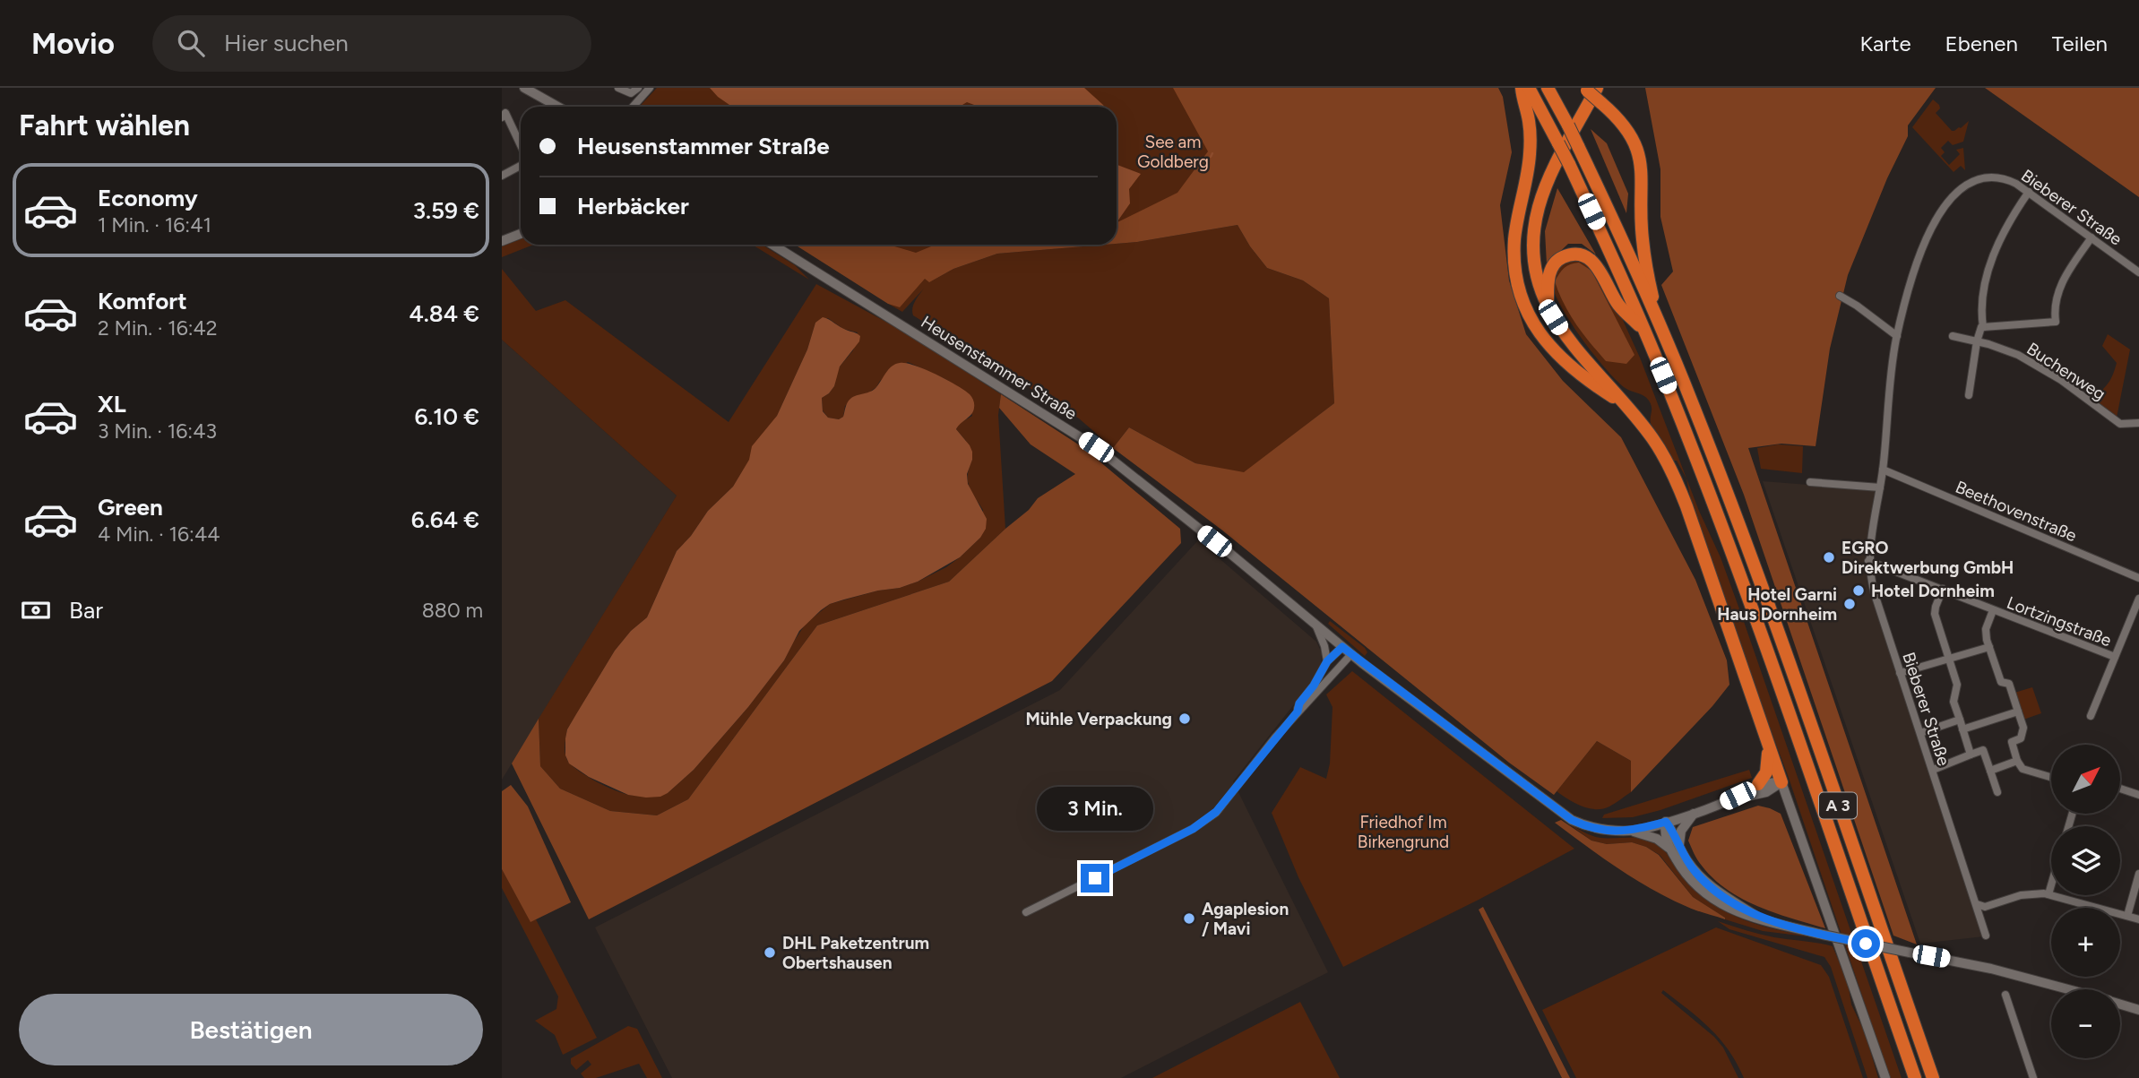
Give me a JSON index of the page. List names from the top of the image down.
{
  "streets": {
    "highway": ["A 3"],
    "main road": ["Heusenstammer Straße"],
    "street": [
      "Bieberer Straße",
      "Buchenweg",
      "Beethovenstraße",
      "Lortzingstraße"
    ]
  },
  "crossings": [
    ["Bieberer Straße", "Beethovenstraße"],
    ["Bieberer Straße", "Lortzingstraße"]
  ],
  "parks": ["See am Goldberg", "Friedhof Im Birkengrund"],
  "places": [
    "EGRO Direktwerbung GmbH",
    "Hotel Dornheim",
    "Hotel Garni Haus Dornheim",
    "Mühle Verpackung",
    "Agaplesion / Mavi",
    "DHL Paketzentrum Obertshausen"
  ],
  "north": "top right",
  "page": {
    "header": "Movio",
    "search": "Hier suchen",
    "nav": ["Karte", "Ebenen", "Teilen"],
    "heading": "Fahrt wählen",
    "banner": ["Heusenstammer Straße", "Herbäcker"],
    "list": [
      {
        "name": "Economy",
        "note": "1 Min. · 16:41",
        "value": "3.59 €"
      },
      {
        "name": "Komfort",
        "note": "2 Min. · 16:42",
        "value": "4.84 €"
      },
      {
        "name": "XL",
        "note": "3 Min. · 16:43",
        "value": "6.10 €"
      },
      {
        "name": "Green",
        "note": "4 Min. · 16:44",
        "value": "6.64 €"
      }
    ],
    "pay": ["Bar", "880 m"],
    "map_buttons": ["+", "−"],
    "bubble": "3 Min.",
    "buttons": "Bestätigen"
  }
}
